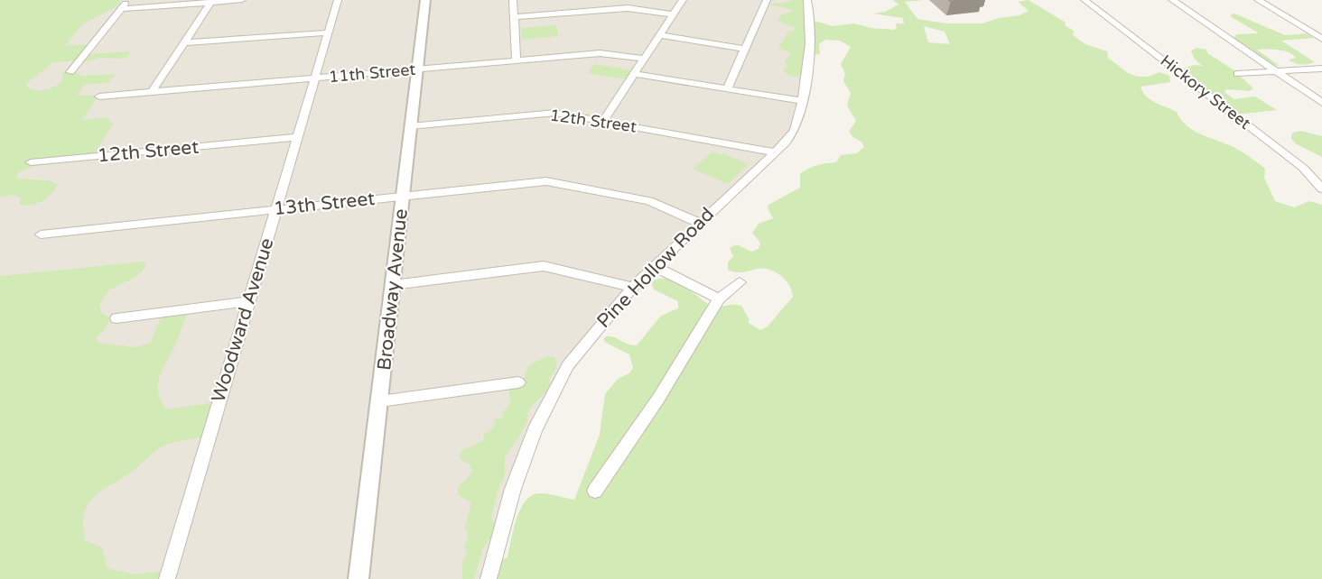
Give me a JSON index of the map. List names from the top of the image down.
{
  "streets": {
    "street": [
      "11th Street",
      "Hickory Street",
      "12th Street",
      "13th Street",
      "Pine Hollow Road",
      "Broadway Avenue",
      "Woodward Avenue"
    ]
  },
  "crossings": [
    ["11th Street", "Broadway Avenue"],
    ["11th Street", "Woodward Avenue"],
    ["12th Street", "Pine Hollow Road"],
    ["12th Street", "Broadway Avenue"],
    ["12th Street", "Woodward Avenue"],
    ["13th Street", "Pine Hollow Road"],
    ["13th Street", "Broadway Avenue"],
    ["13th Street", "Woodward Avenue"]
  ]
}
